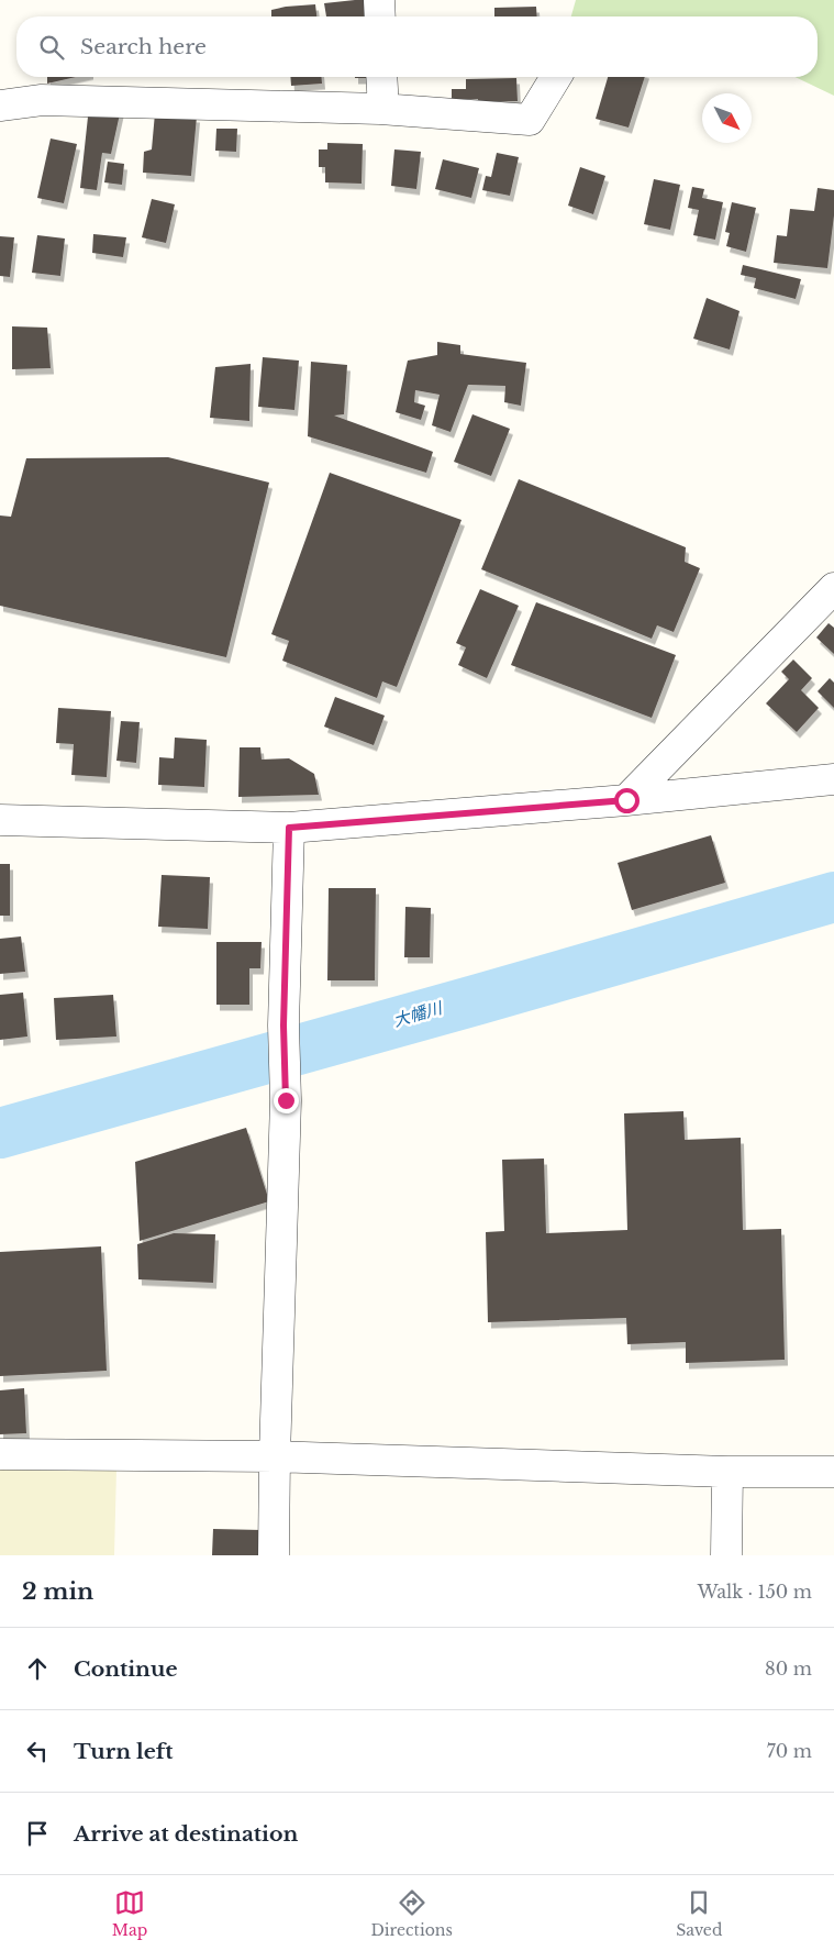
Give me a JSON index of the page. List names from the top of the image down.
{
  "water": ["大幡川"],
  "north": "bottom right",
  "page": {
    "search": "Search here",
    "heading": ["2 min", "Walk · 150 m"],
    "list": [
      ["Continue", "80 m"],
      ["Turn left", "70 m"],
      "Arrive at destination"
    ],
    "nav": ["Map", "Directions", "Saved"]
  }
}
